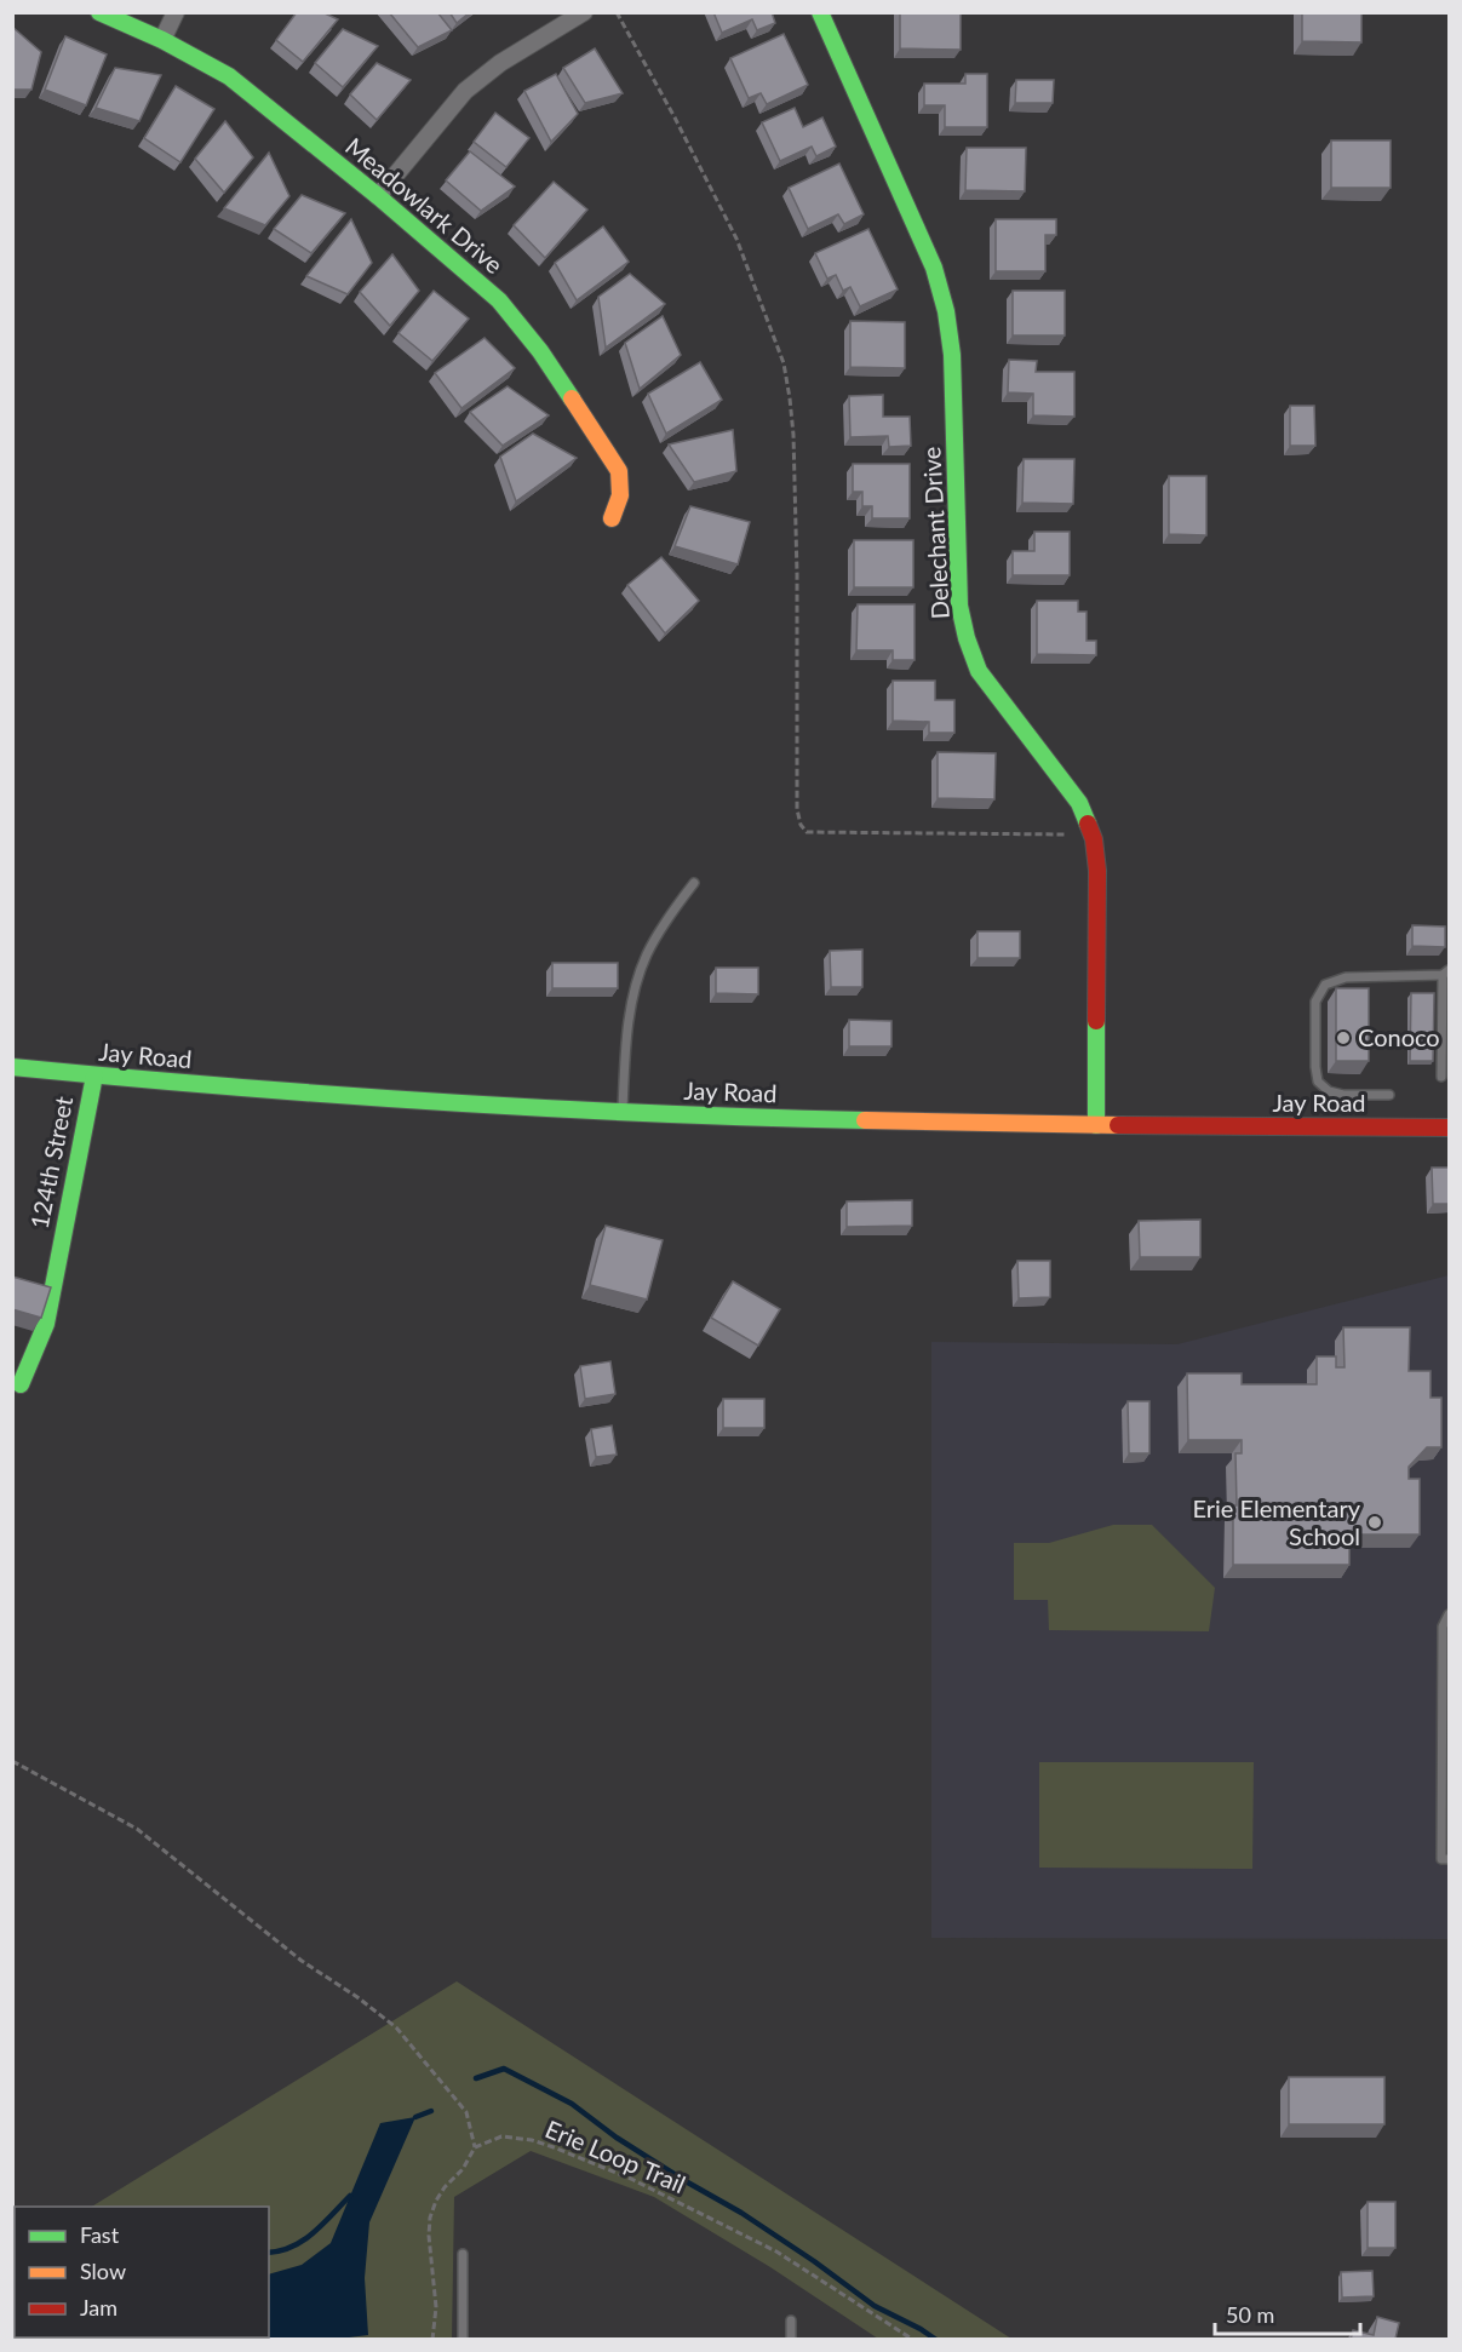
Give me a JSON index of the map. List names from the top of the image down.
{
  "streets": {
    "street": [
      "Meadowlark Drive",
      "Delechant Drive",
      "Jay Road",
      "124th Street"
    ],
    "path": ["Erie Loop Trail"]
  },
  "crossings": [
    ["Delechant Drive", "Jay Road"],
    ["Jay Road", "124th Street"]
  ],
  "places": ["Conoco", "Erie Elementary School"],
  "legend": ["Fast", "Slow", "Jam"],
  "scale_bar": "50 m"
}
